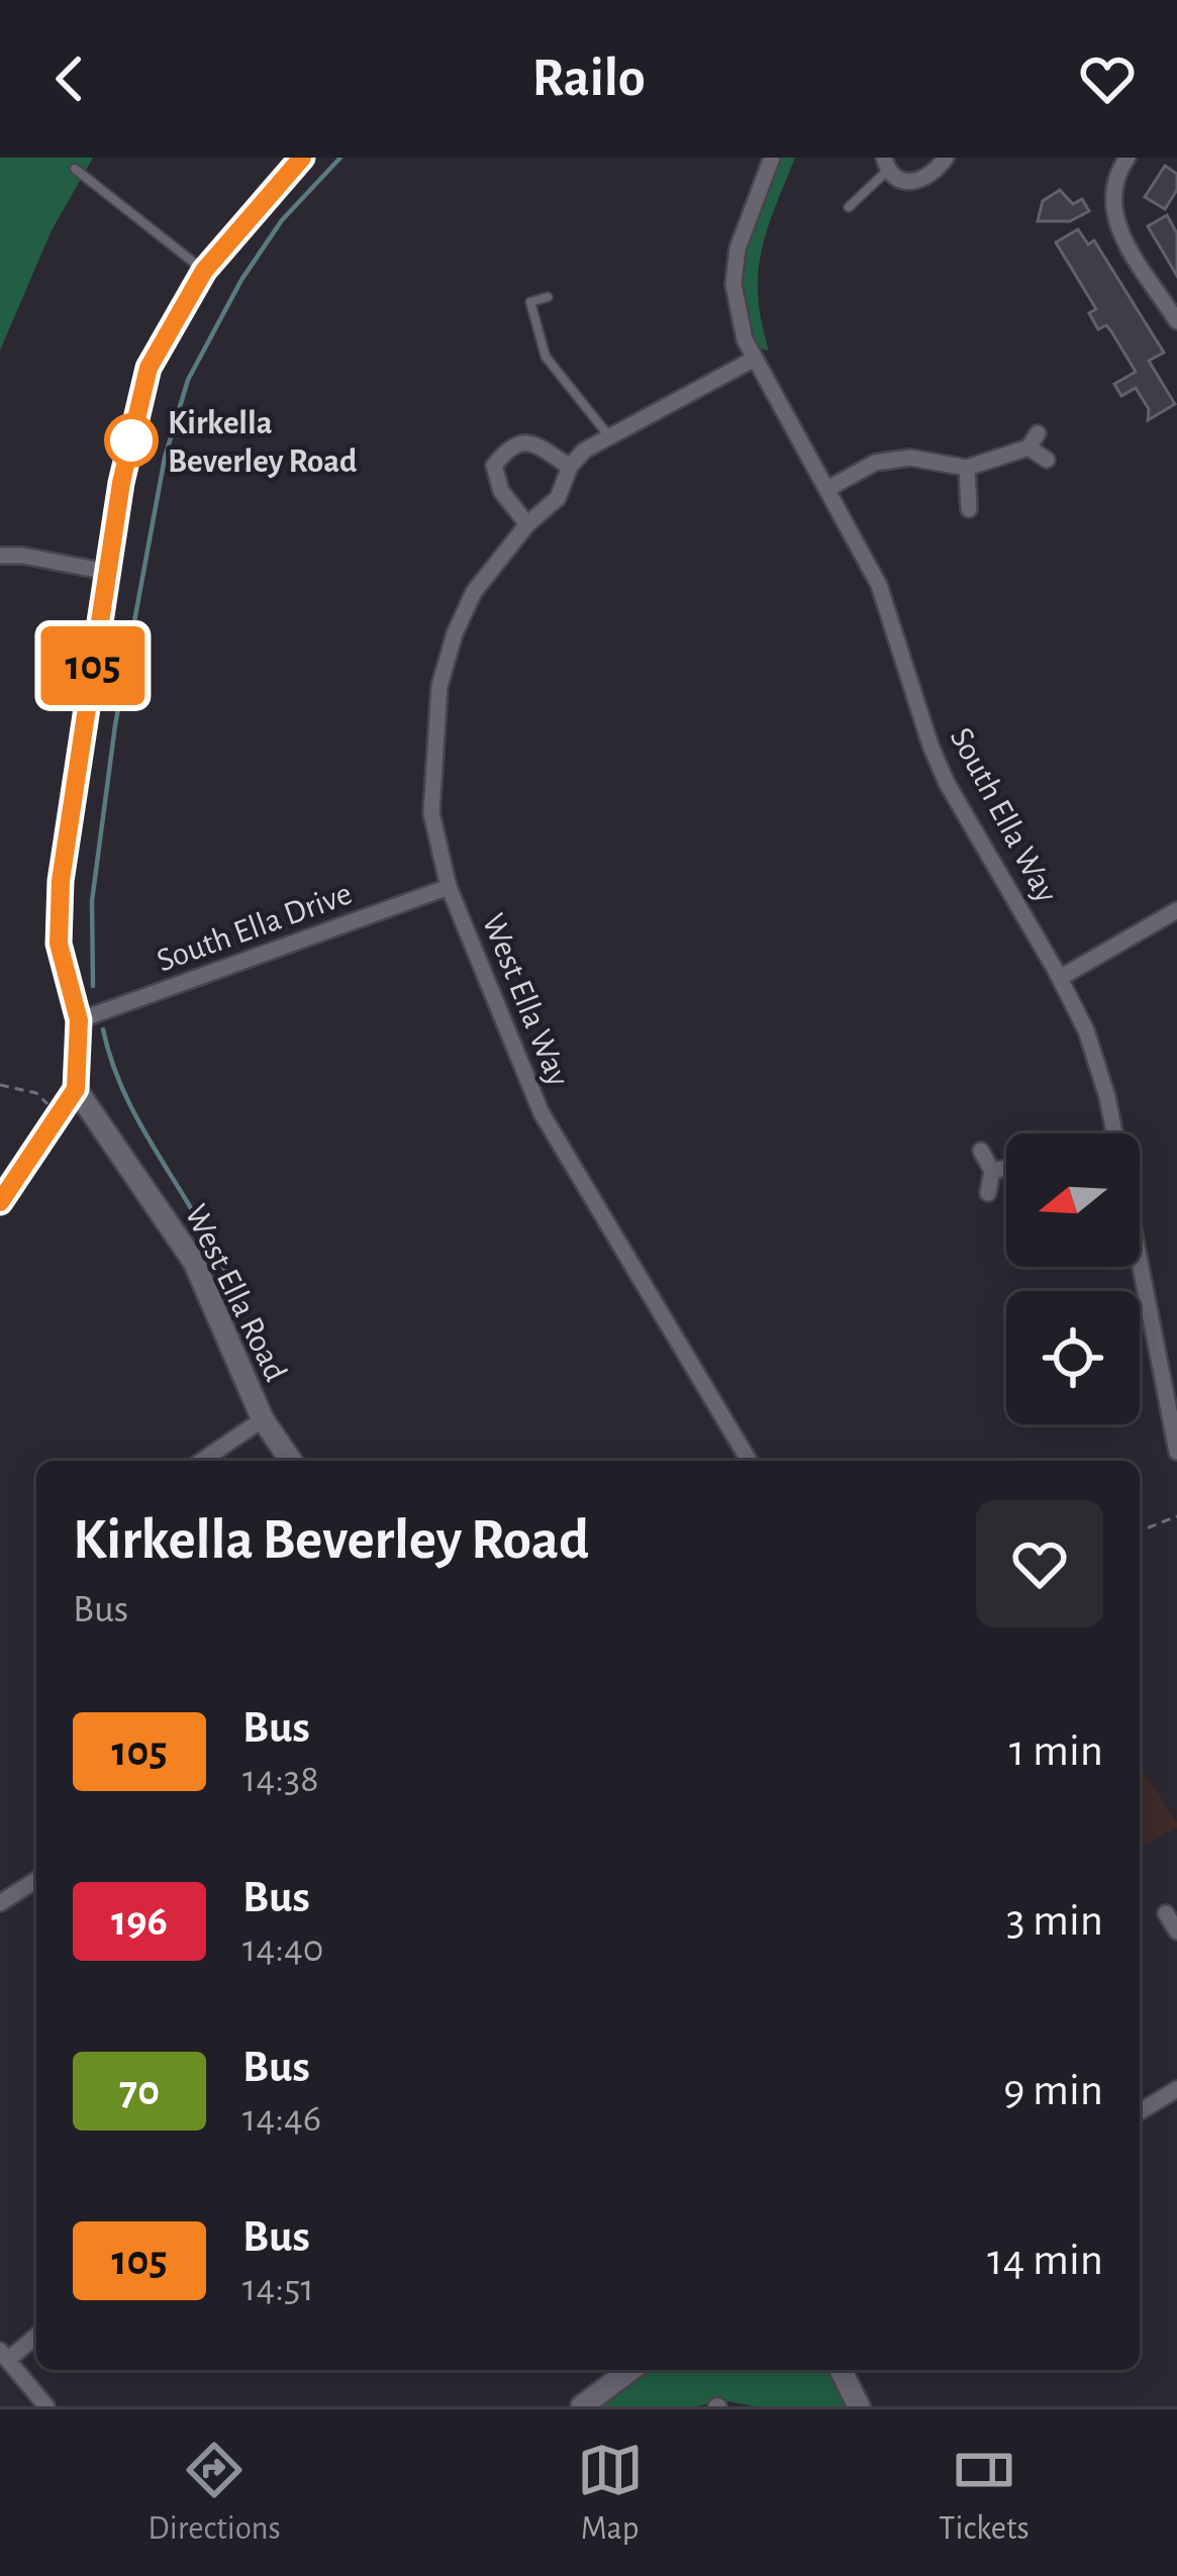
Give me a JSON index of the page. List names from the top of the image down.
{
  "streets": {
    "street": [
      "South Ella Way",
      "South Ella Drive",
      "West Ella Way",
      "West Ella Road"
    ]
  },
  "crossings": [
    ["South Ella Way", "West Ella Way"],
    ["South Ella Drive", "West Ella Way"]
  ],
  "places": ["Kirkella Beverley Road"],
  "lines": ["bus line 105"],
  "north": "left",
  "page": {
    "header": "Railo",
    "on_map": "105",
    "heading": ["Kirkella Beverley Road", "Bus"],
    "list": [
      {
        "mark": "105",
        "name": "Bus",
        "note": "14:38",
        "value": "1 min"
      },
      {
        "mark": "196",
        "name": "Bus",
        "note": "14:40",
        "value": "3 min"
      },
      {
        "mark": "70",
        "name": "Bus",
        "note": "14:46",
        "value": "9 min"
      },
      {
        "mark": "105",
        "name": "Bus",
        "note": "14:51",
        "value": "14 min"
      }
    ],
    "tabs": ["Directions", "Map", "Tickets"]
  }
}
